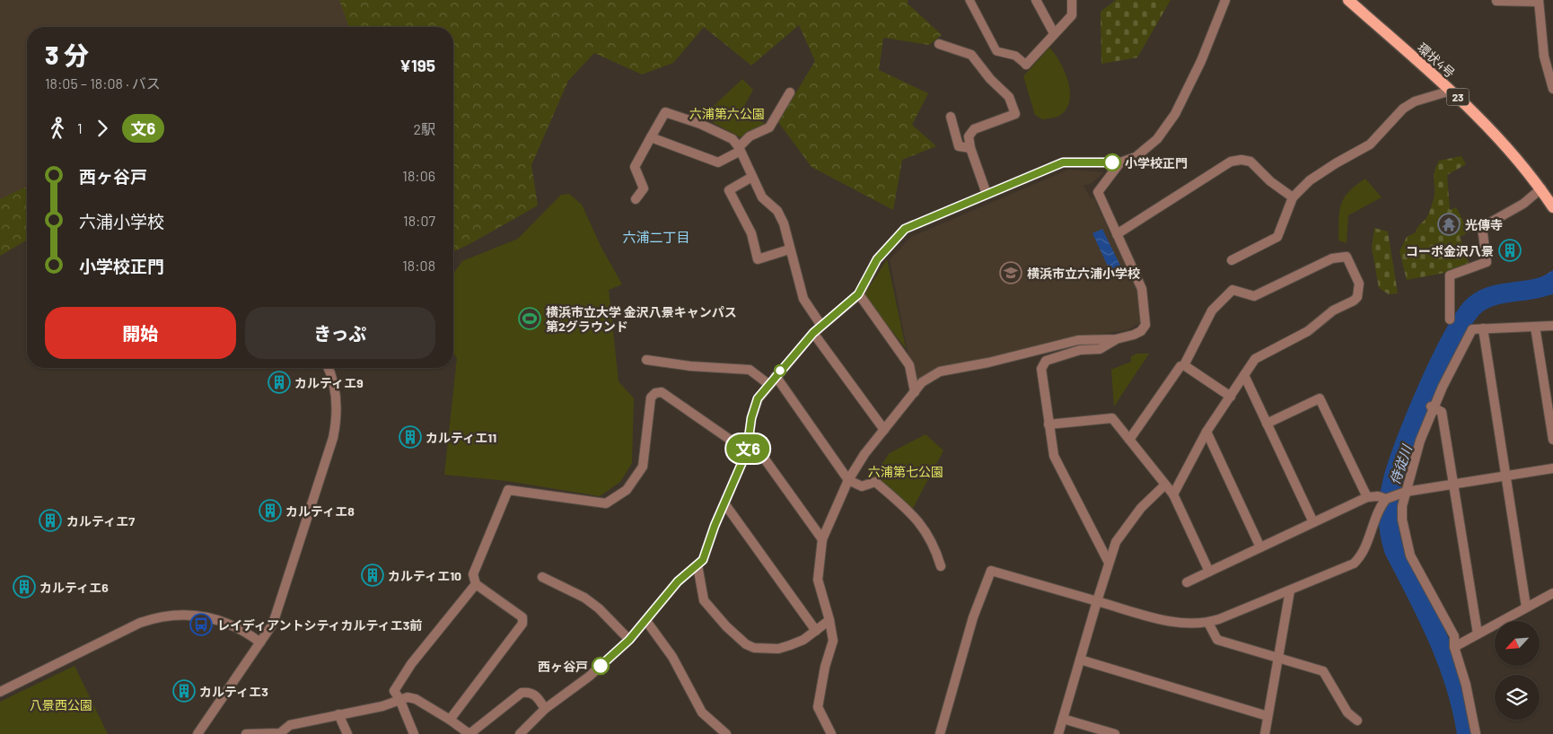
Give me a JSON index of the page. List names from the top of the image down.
{
  "streets": {
    "main road": ["環状4号", "23"]
  },
  "districts": ["六浦二丁目"],
  "water": ["侍従川"],
  "parks": ["六浦第六公園", "六浦第七公園", "八景西公園"],
  "places": {
    "other": ["小学校正門", "西ヶ谷戸"],
    "temple": ["光傳寺"],
    "building": [
      "コーポ金沢八景",
      "カルティエ9",
      "カルティエ11",
      "カルティエ8",
      "カルティエ7",
      "カルティエ10",
      "カルティエ6",
      "カルティエ3"
    ],
    "school or university": ["横浜市立六浦小学校"],
    "sports": ["横浜市立大学 金沢八景キャンパス 第2グラウンド"],
    "bus stop": ["レイディアントシティカルティエ3前"]
  },
  "lines": ["bus line 文6"],
  "north": "bottom left",
  "page": {
    "on_map": "文6",
    "heading": ["3 分", "18:05 – 18:08 · バス", "¥195"],
    "legs": ["1", "文6", "2駅"],
    "list": [
      {
        "name": "西ヶ谷戸",
        "value": "18:06"
      },
      {
        "name": "六浦小学校",
        "value": "18:07"
      },
      {
        "name": "小学校正門",
        "value": "18:08"
      }
    ],
    "buttons": ["開始", "きっぷ"]
  }
}
